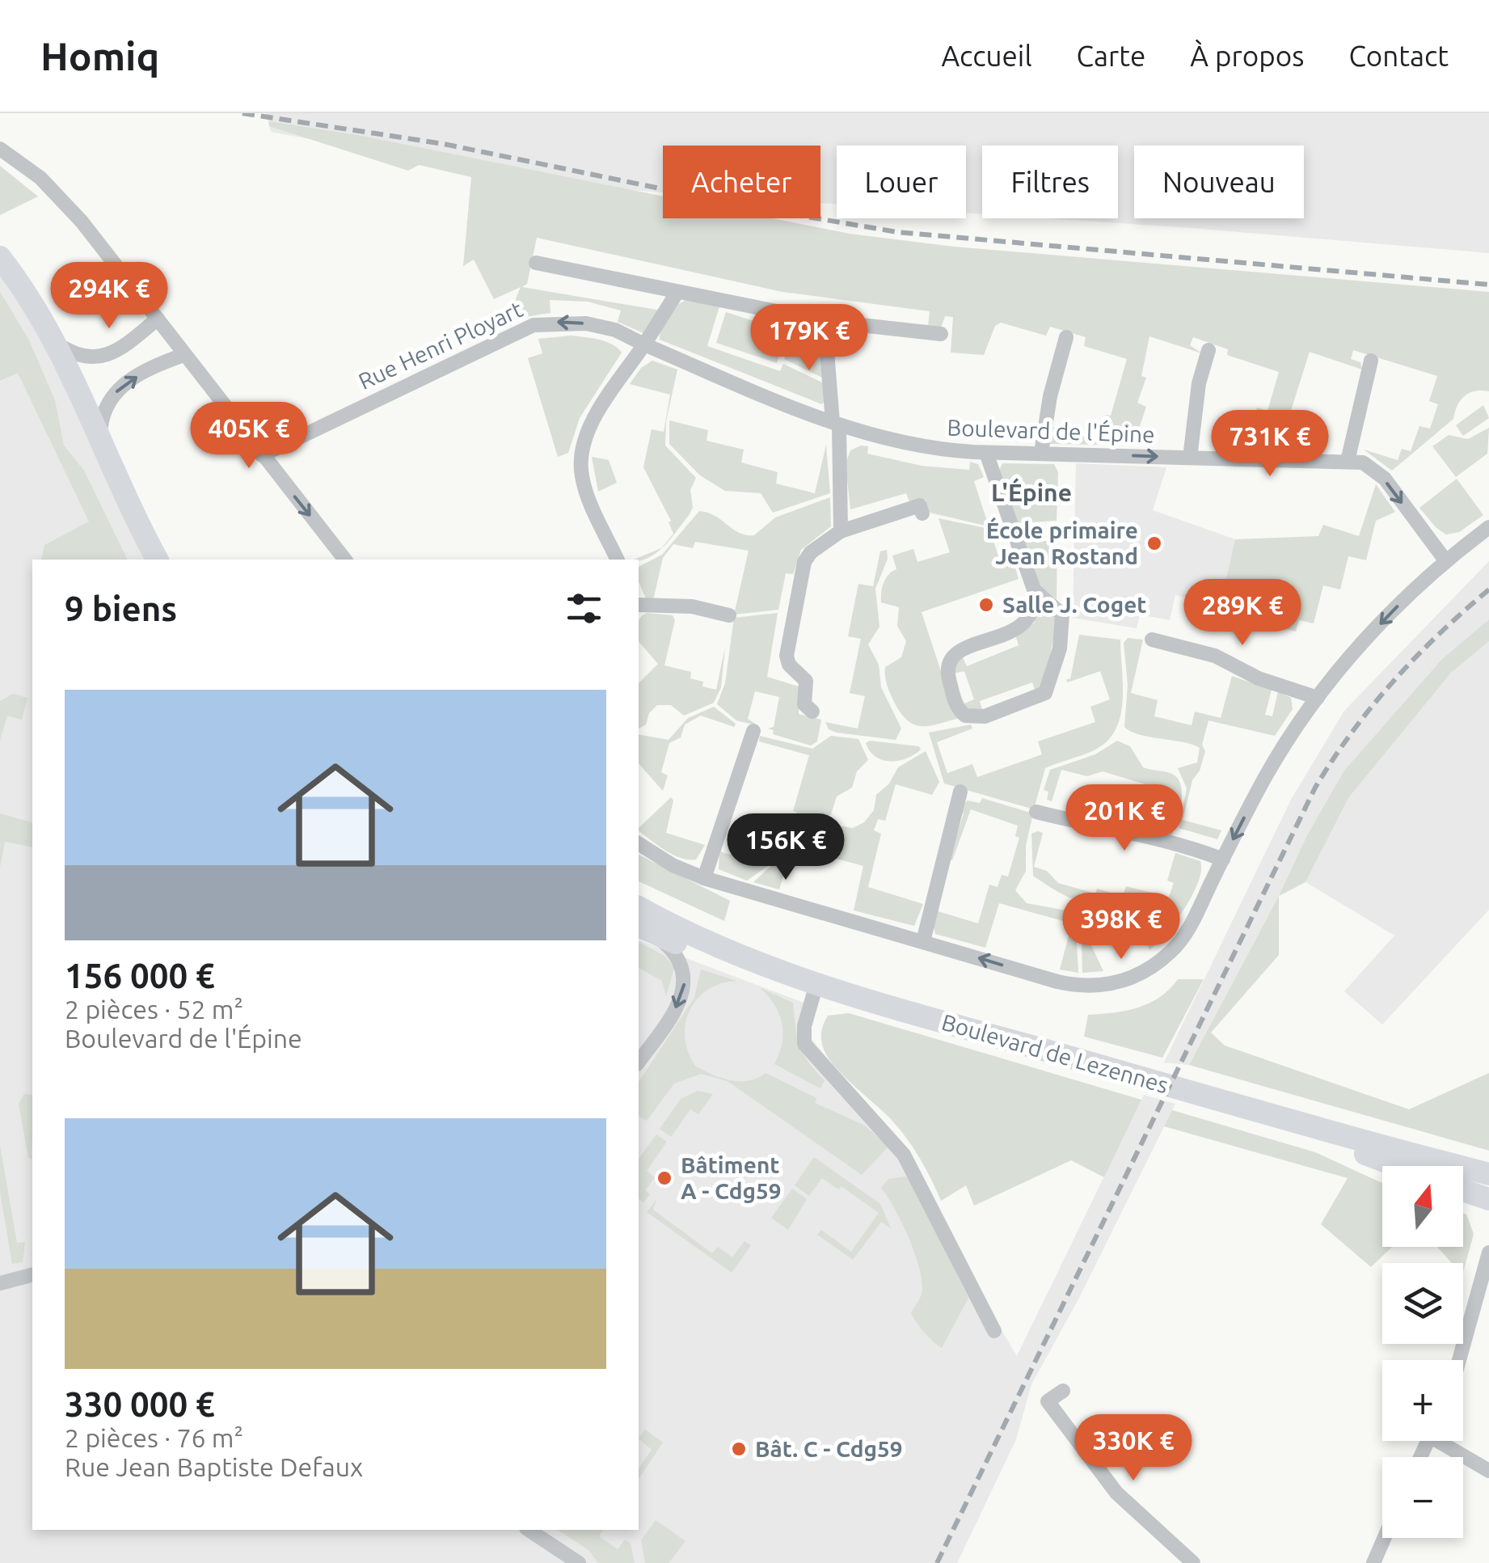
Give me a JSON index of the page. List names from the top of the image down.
{
  "streets": {
    "main road": ["Boulevard de Lezennes"],
    "street": ["Rue Henri Ployart", "Boulevard de l'Épine"]
  },
  "crossings": [
    ["Rue Henri Ployart", "Boulevard de l'Épine"]
  ],
  "one_way": ["Rue Henri Ployart"],
  "districts": ["L'Épine"],
  "places": [
    "École primaire Jean Rostand",
    "Salle J. Coget",
    "Bâtiment A - Cdg59",
    "Bât. C - Cdg59"
  ],
  "north": "top",
  "page": {
    "header": "Homiq",
    "nav": [
      "Accueil",
      "Carte",
      "À propos",
      "Contact"
    ],
    "chip": [
      "Acheter",
      "Louer",
      "Filtres",
      "Nouveau"
    ],
    "price": [
      "294K €",
      "179K €",
      "405K €",
      "731K €",
      "289K €",
      "201K €",
      "156K €",
      "398K €",
      "330K €"
    ],
    "heading": "9 biens",
    "list": [
      {
        "name": "156 000 €",
        "note": "2 pièces · 52 m² · Boulevard de l'Épine"
      },
      {
        "name": "330 000 €",
        "note": "2 pièces · 76 m² · Rue Jean Baptiste Defaux"
      }
    ],
    "map_buttons": ["+", "−"]
  }
}
